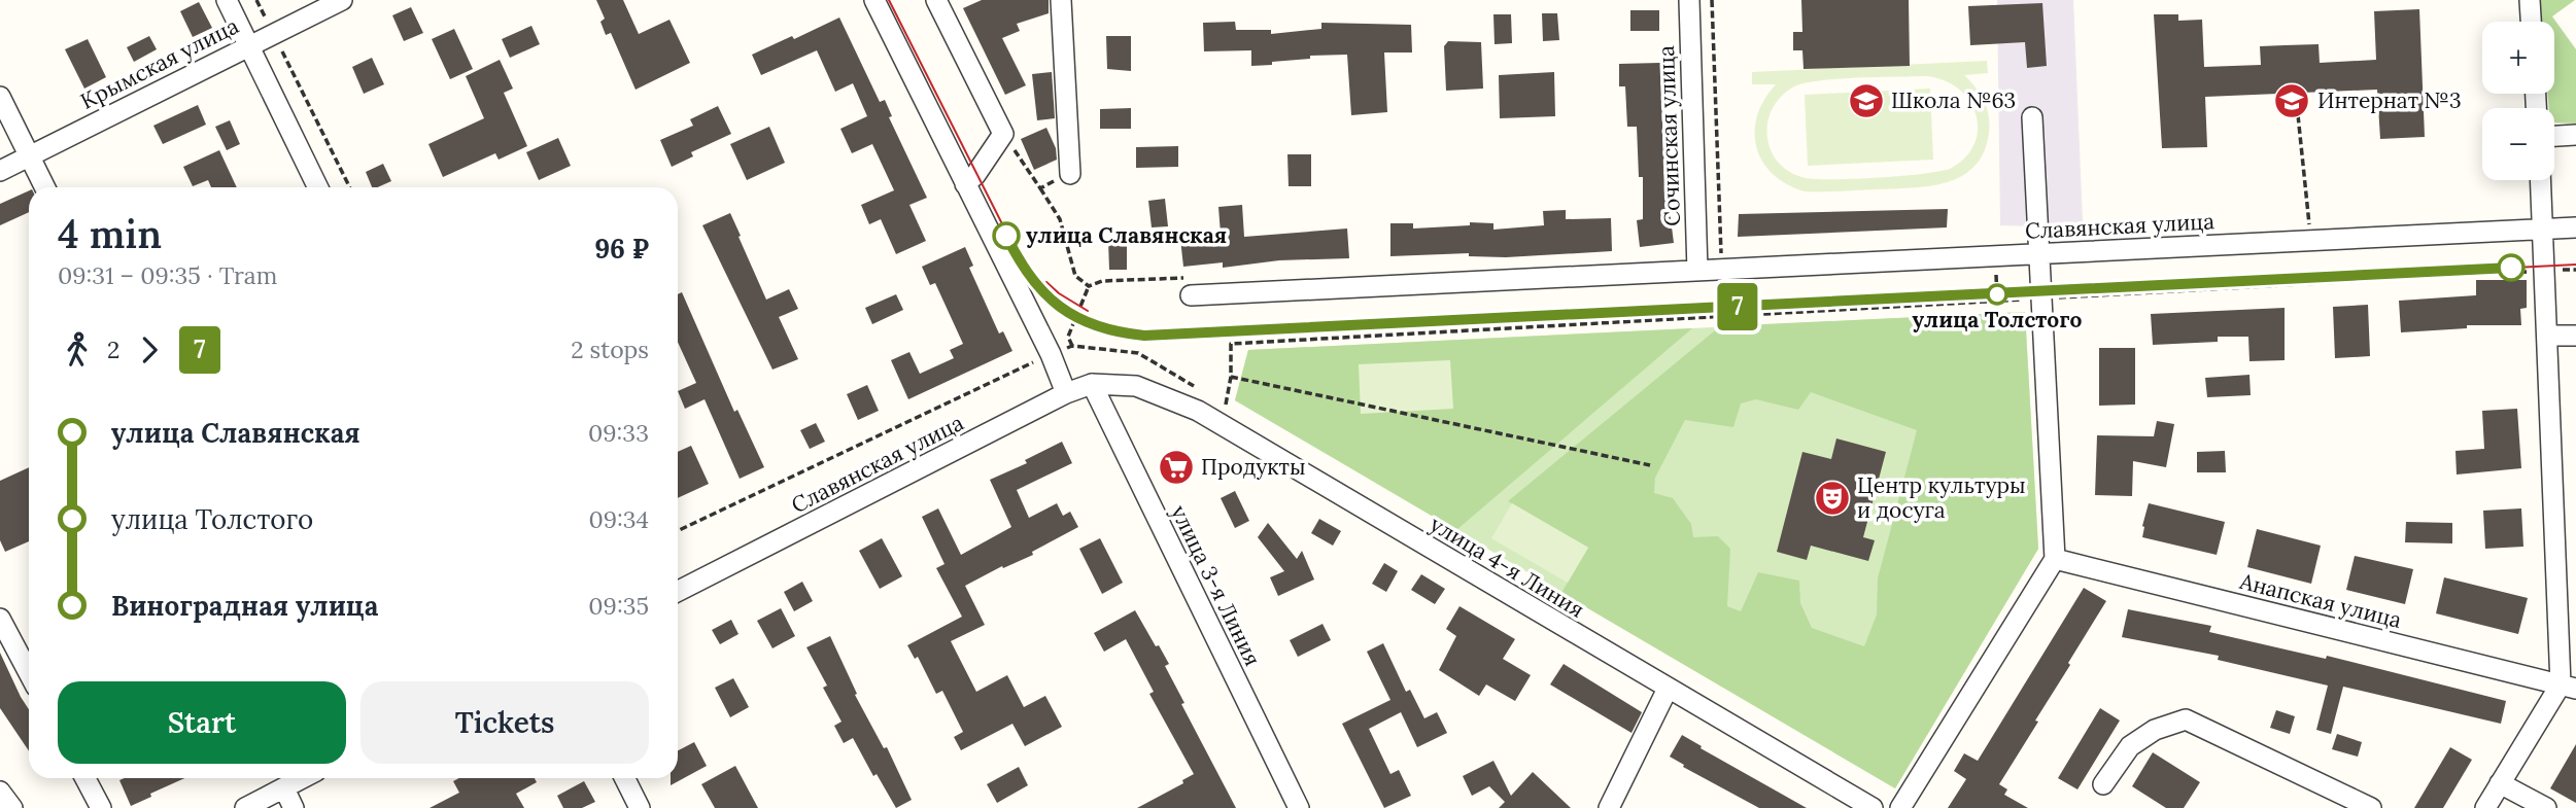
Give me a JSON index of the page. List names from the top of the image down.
{
  "streets": {
    "street": [
      "Крымская улица",
      "Сочинская улица",
      "Славянская улица",
      "улица 4-я Линия",
      "улица 3-я Линия",
      "Анапская улица"
    ]
  },
  "crossings": [
    ["Сочинская улица", "Славянская улица"],
    ["Славянская улица", "улица 4-я Линия"],
    ["Славянская улица", "улица 3-я Линия"],
    ["улица 4-я Линия", "улица 3-я Линия"]
  ],
  "places": {
    "school or university": ["Школа №63", "Интернат №3"],
    "other": ["улица Славянская", "улица Толстого"],
    "supermarket": ["Продукты"],
    "theatre": ["Центр культуры и досуга"]
  },
  "lines": ["tram line 7"],
  "page": {
    "on_map": "7",
    "map_buttons": ["+", "−"],
    "heading": ["4 min", "09:31 – 09:35 · Tram", "96 ₽"],
    "legs": ["2", "7", "2 stops"],
    "list": [
      {
        "name": "улица Славянская",
        "value": "09:33"
      },
      {
        "name": "улица Толстого",
        "value": "09:34"
      },
      {
        "name": "Виноградная улица",
        "value": "09:35"
      }
    ],
    "buttons": ["Start", "Tickets"]
  }
}
